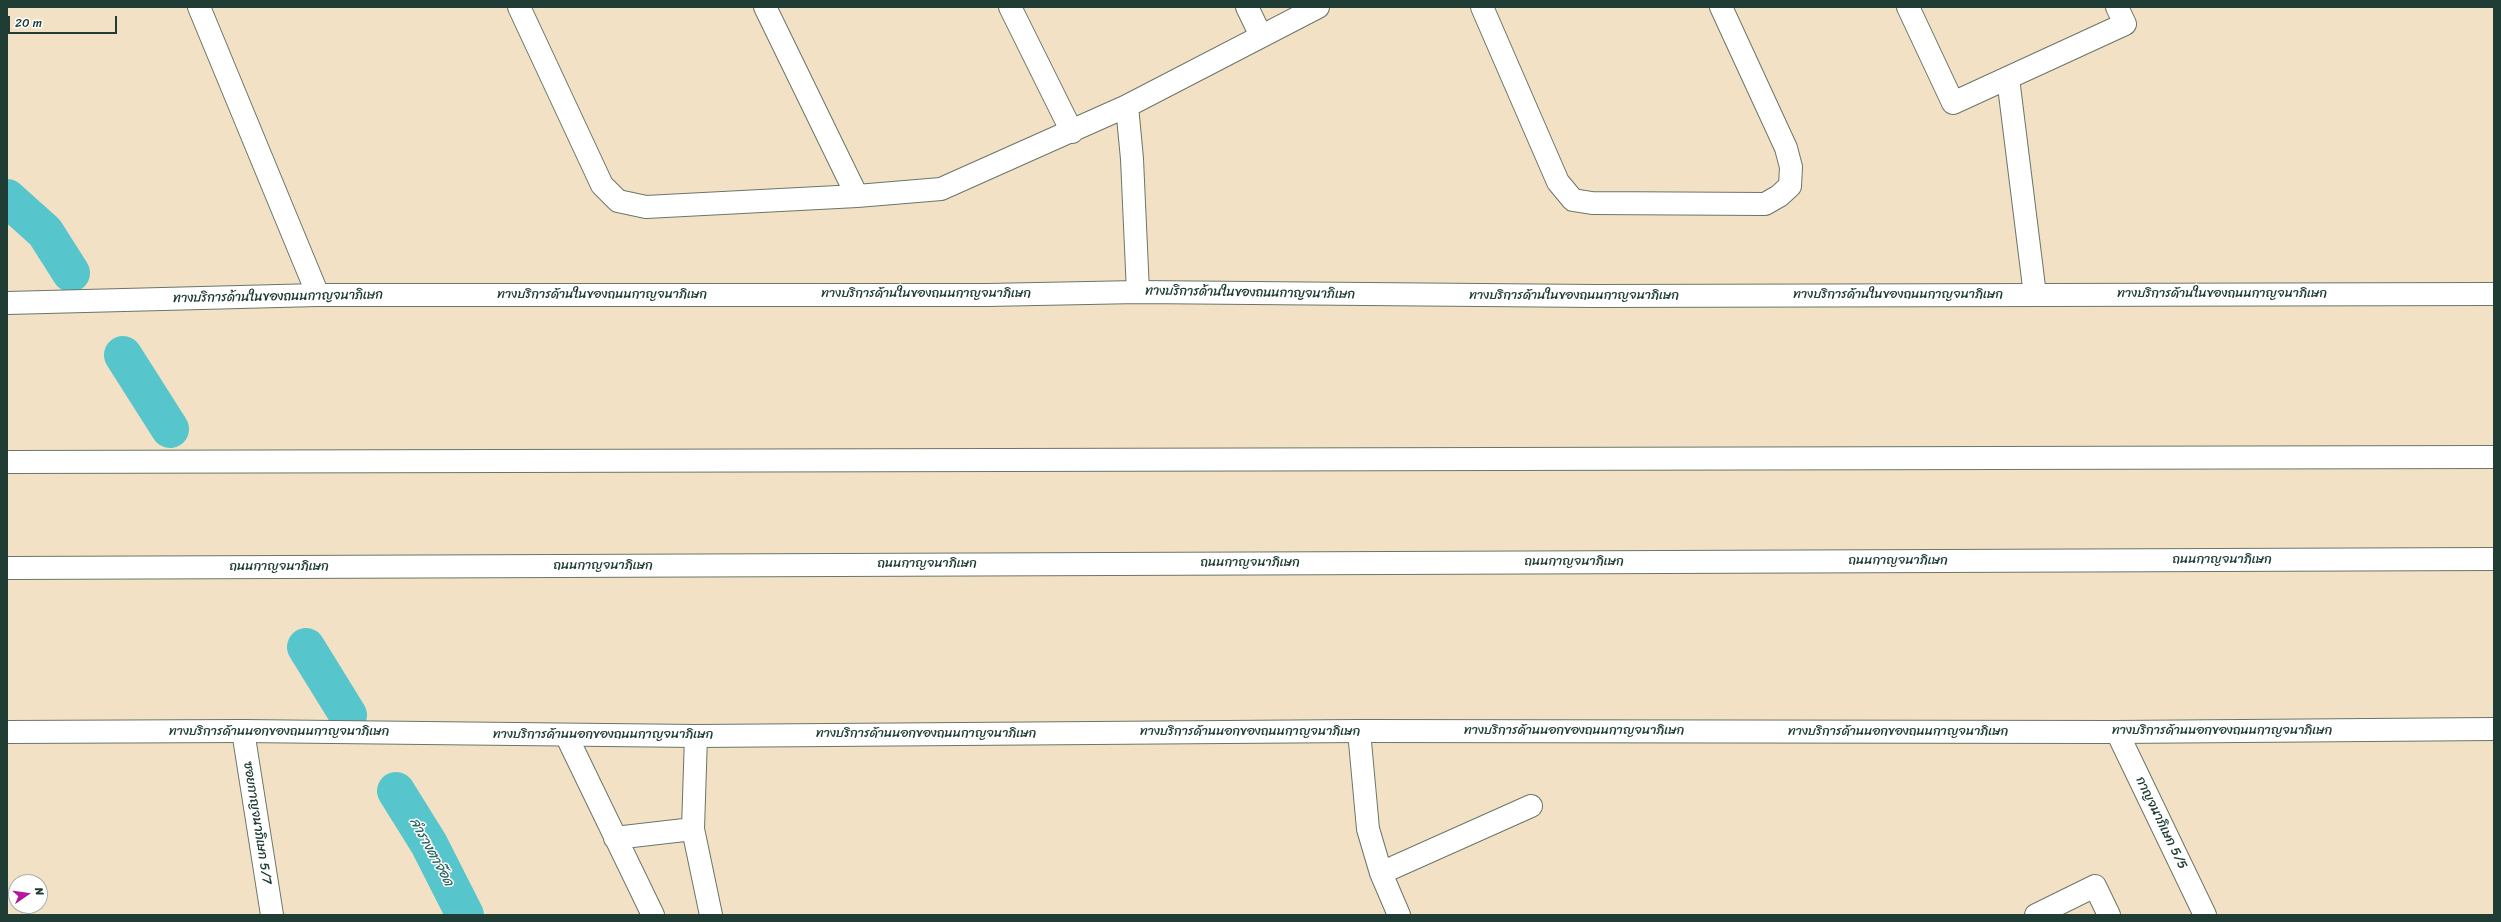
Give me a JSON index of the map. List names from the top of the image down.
{
  "streets": {
    "main road": [
      "ทางบริการด้านในของถนนกาญจนาภิเษก",
      "ถนนกาญจนาภิเษก",
      "ทางบริการด้านนอกของถนนกาญจนาภิเษก",
      "ซอยกาญจนาภิเษก 5/7",
      "กาญจนาภิเษก 5/5"
    ]
  },
  "crossings": [
    ["ทางบริการด้านนอกของถนนกาญจนาภิเษก", "ซอยกาญจนาภิเษก 5/7"],
    ["ทางบริการด้านนอกของถนนกาญจนาภิเษก", "กาญจนาภิเษก 5/5"]
  ],
  "water": ["ลำรางตาจ๊อด"],
  "scale_bar": "20 m",
  "north": "right"
}
